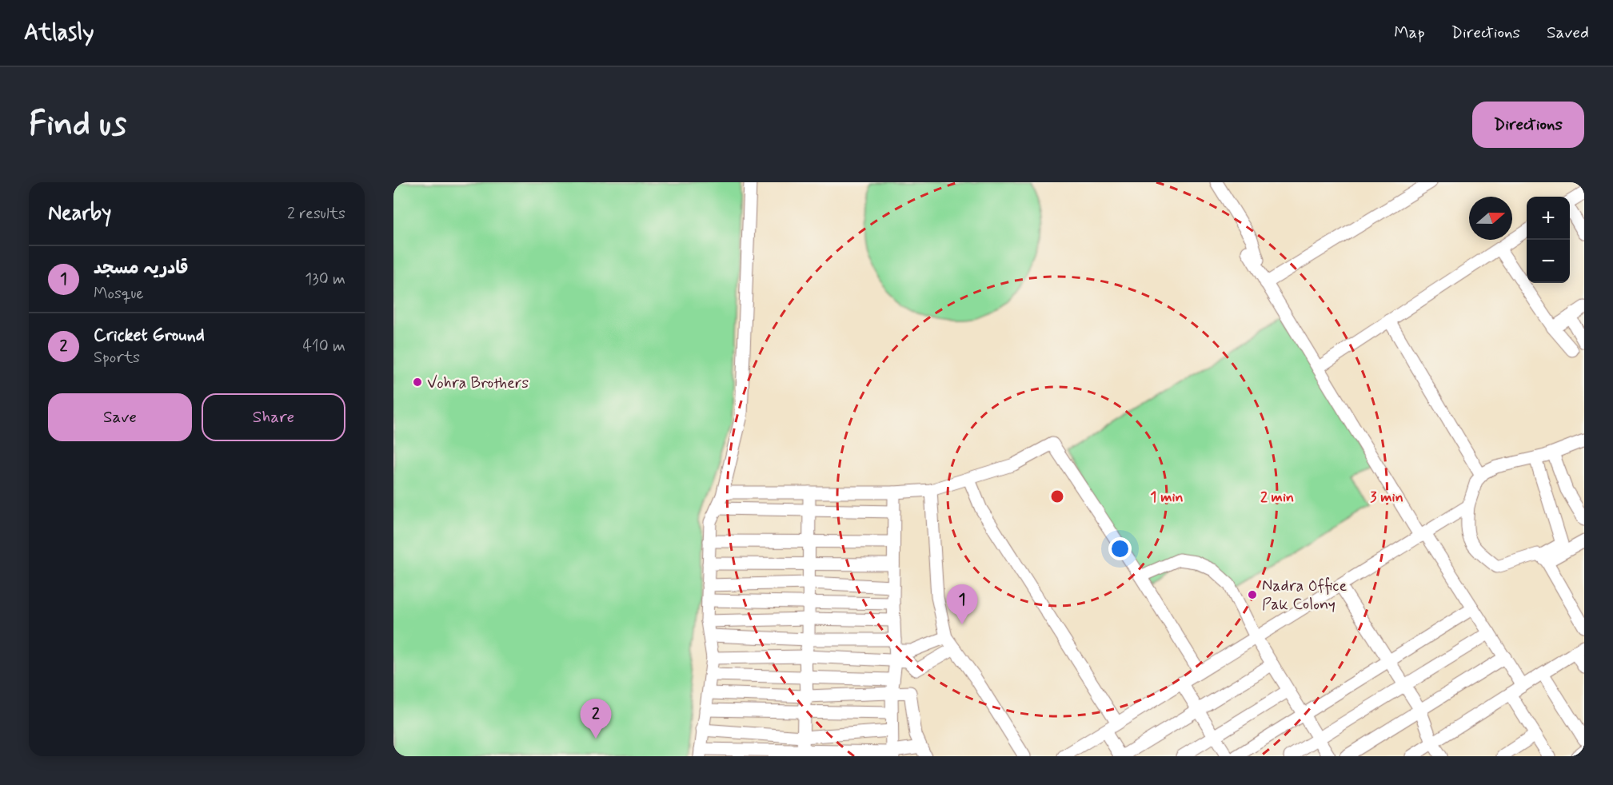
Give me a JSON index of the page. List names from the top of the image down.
{
  "places": ["Vohra Brothers", "Nadra Office Pak Colony"],
  "north": "right",
  "page": {
    "header": "Atlasly",
    "nav": ["Map", "Directions", "Saved"],
    "buttons": [
      "Directions",
      ["Save", "Share"]
    ],
    "title": "Find us",
    "heading": ["Nearby", "2 results"],
    "map_buttons": ["+", "−"],
    "list": [
      {
        "mark": "1",
        "name": "قادریہ مسجد",
        "note": "Mosque",
        "value": "130 m"
      },
      {
        "mark": "2",
        "name": "Cricket Ground",
        "note": "Sports",
        "value": "410 m"
      }
    ],
    "pins": ["1", "2"]
  },
  "rings": ["1 min", "2 min", "3 min"]
}
